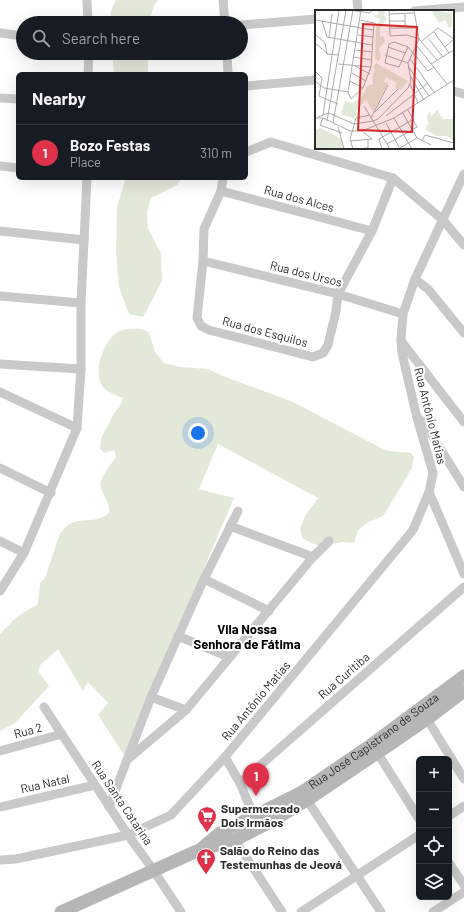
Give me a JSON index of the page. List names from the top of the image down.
{
  "streets": {
    "main road": ["Rua José Capistrano de Souza"],
    "street": [
      "Rua dos Alces",
      "Rua dos Ursos",
      "Rua dos Esquilos",
      "Rua Antônio Matias",
      "Rua Curitiba",
      "Rua 2",
      "Rua Natal",
      "Rua Santa Catarina"
    ]
  },
  "crossings": [
    ["Rua dos Ursos", "Rua dos Esquilos"],
    ["Rua dos Ursos", "Rua Antônio Matias"],
    ["Rua Antônio Matias", "Rua Santa Catarina"],
    ["Rua 2", "Rua Santa Catarina"],
    ["Rua José Capistrano de Souza", "Rua Santa Catarina"],
    ["Rua Natal", "Rua Santa Catarina"]
  ],
  "districts": ["Vila Nossa Senhora de Fátima"],
  "places": {
    "supermarket": ["Supermercado Dois Irmãos"],
    "church": ["Salão do Reino das Testemunhas de Jeová"]
  },
  "page": {
    "search": "Search here",
    "heading": "Nearby",
    "list": [
      {
        "mark": "1",
        "name": "Bozo Festas",
        "note": "Place",
        "value": "310 m"
      }
    ],
    "map_buttons": ["+", "−"],
    "pins": "1"
  }
}
